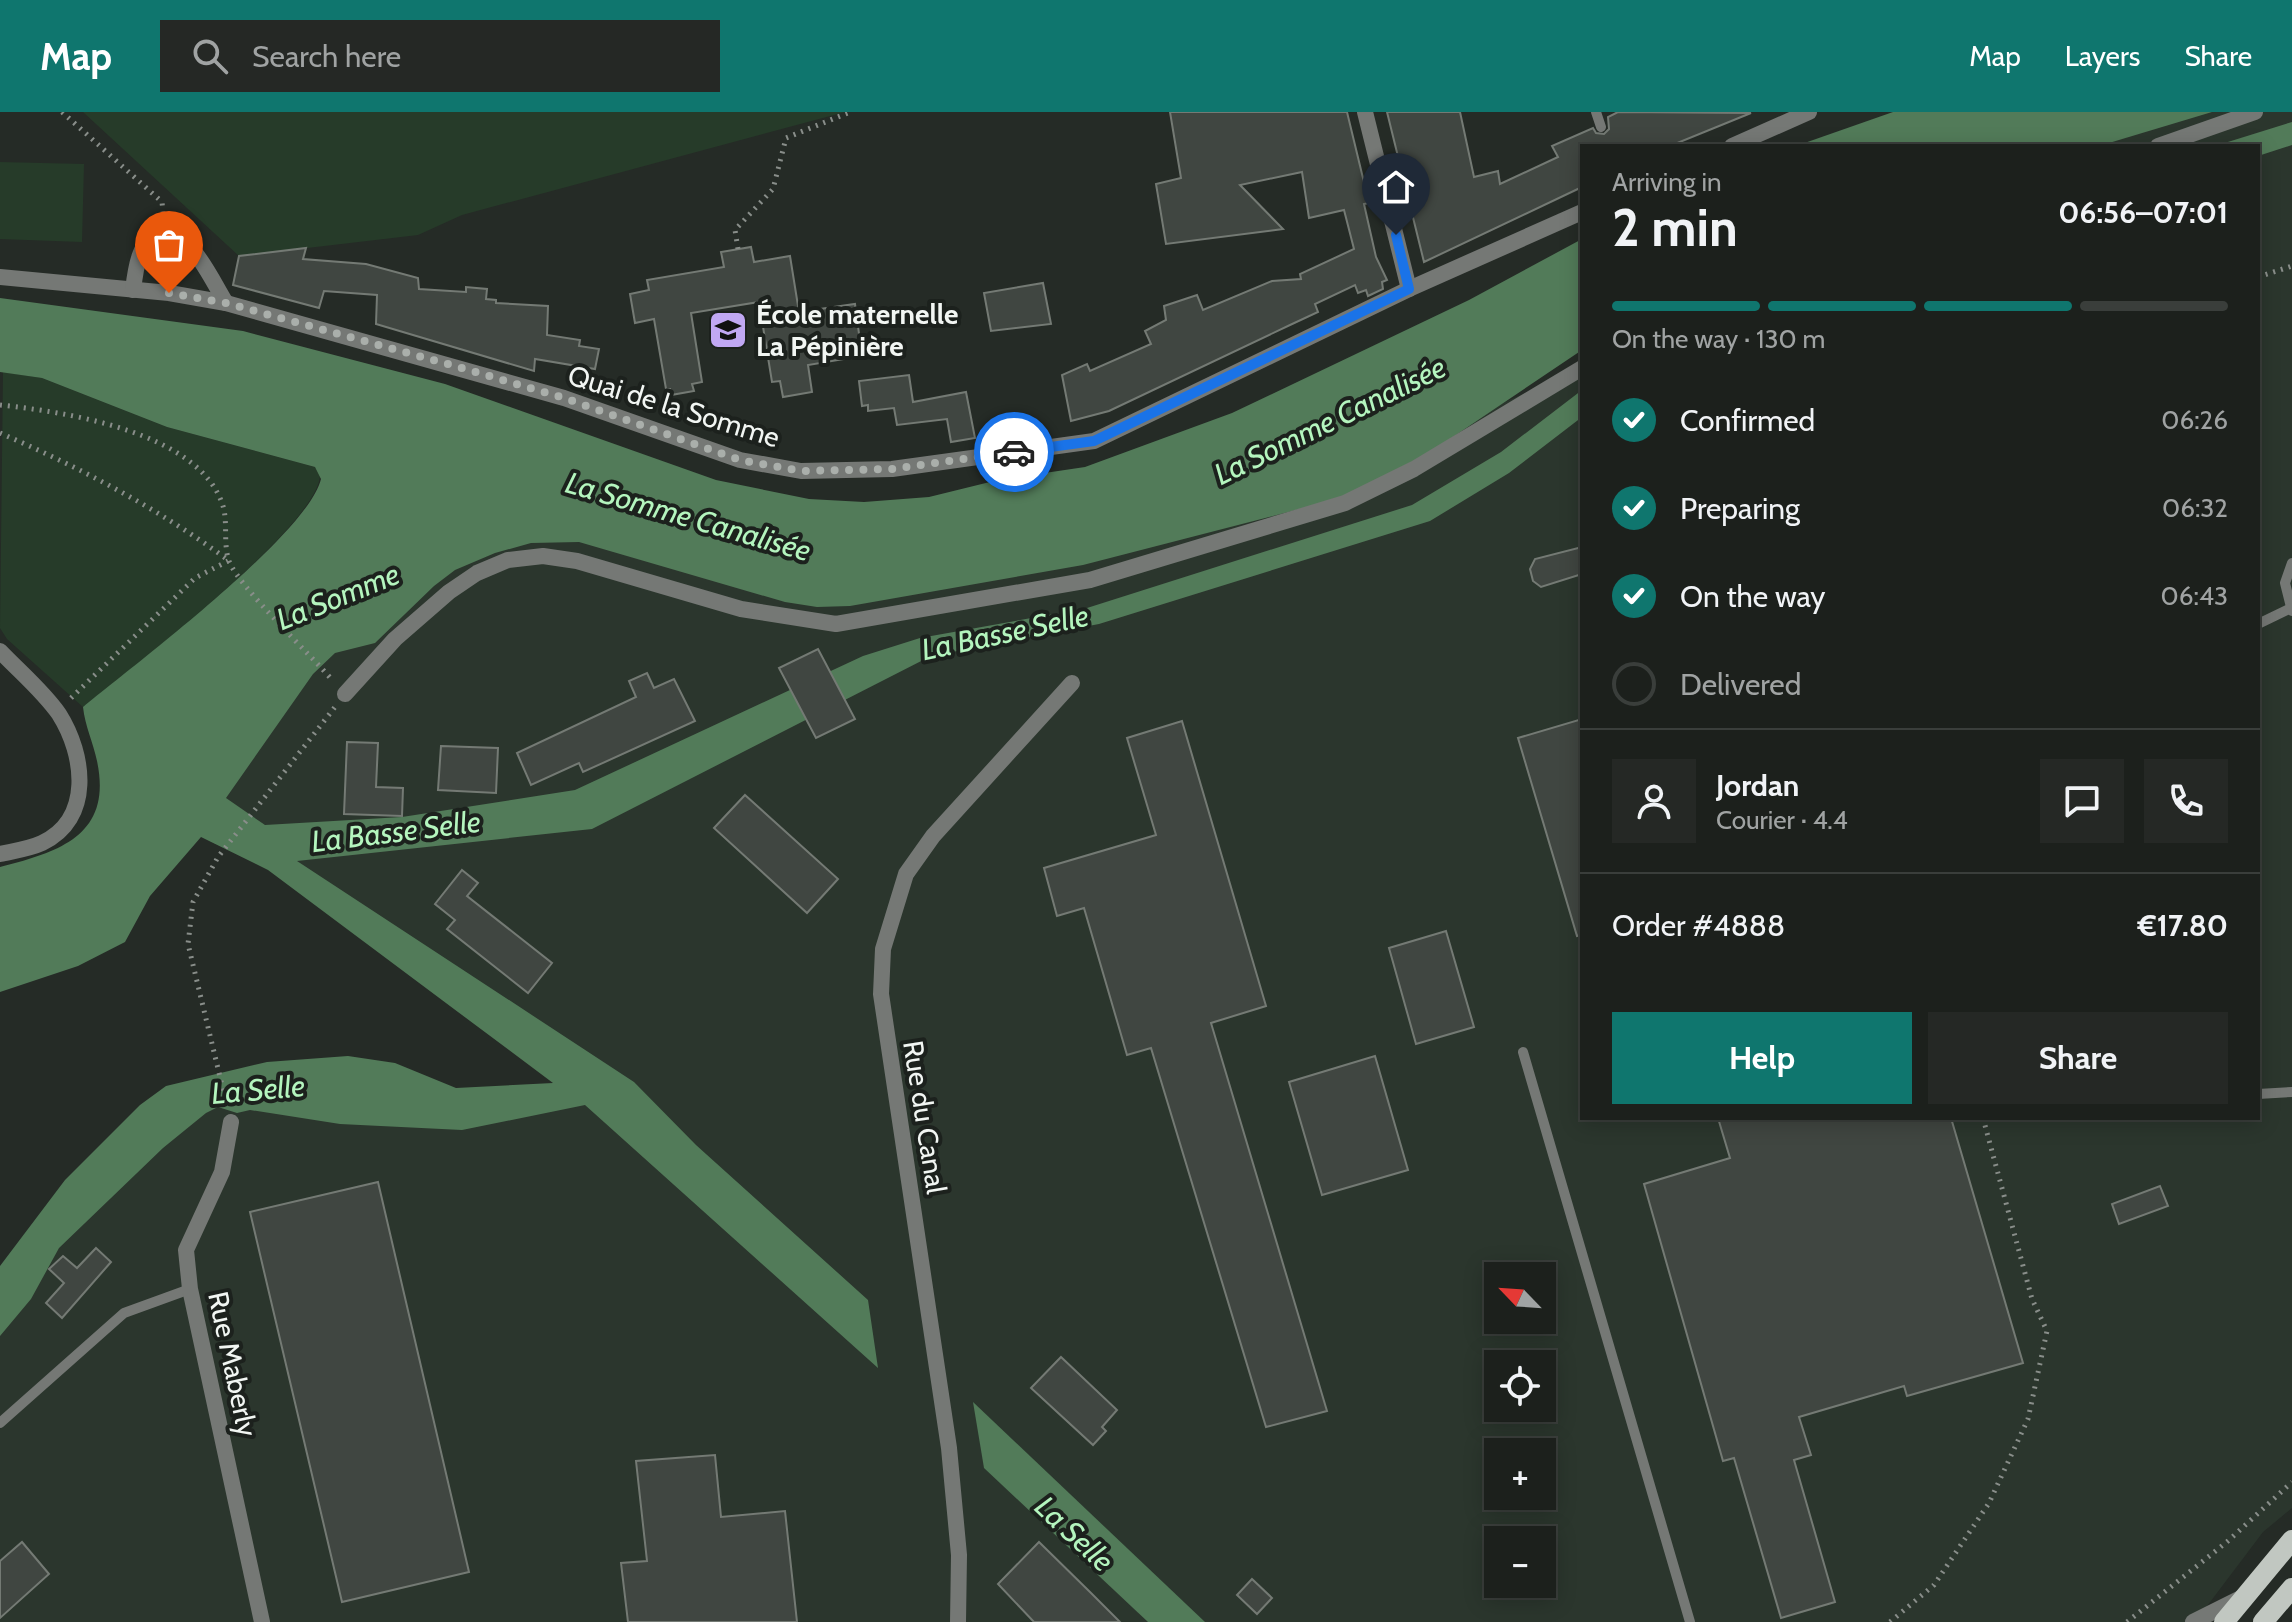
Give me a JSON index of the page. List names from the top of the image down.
{
  "streets": {
    "street": ["Quai de la Somme", "Rue du Canal", "Rue Maberly"]
  },
  "water": [
    "La Somme Canalisée",
    "La Somme",
    "La Basse Selle",
    "La Selle"
  ],
  "places": {
    "school or university": ["École maternelle La Pépinière"]
  },
  "north": "top left",
  "page": {
    "header": "Map",
    "search": "Search here",
    "nav": ["Map", "Layers", "Share"],
    "heading": ["2 min", "Arriving in", "06:56–07:01"],
    "panel": [
      "Jordan",
      "Courier · 4.4",
      "Order #4888",
      "€17.80"
    ],
    "bar": "On the way · 130 m",
    "list": [
      ["Confirmed", "06:26"],
      ["Preparing", "06:32"],
      ["On the way", "06:43"],
      "Delivered"
    ],
    "buttons": ["Help", "Share"],
    "map_buttons": ["+", "−"]
  }
}
